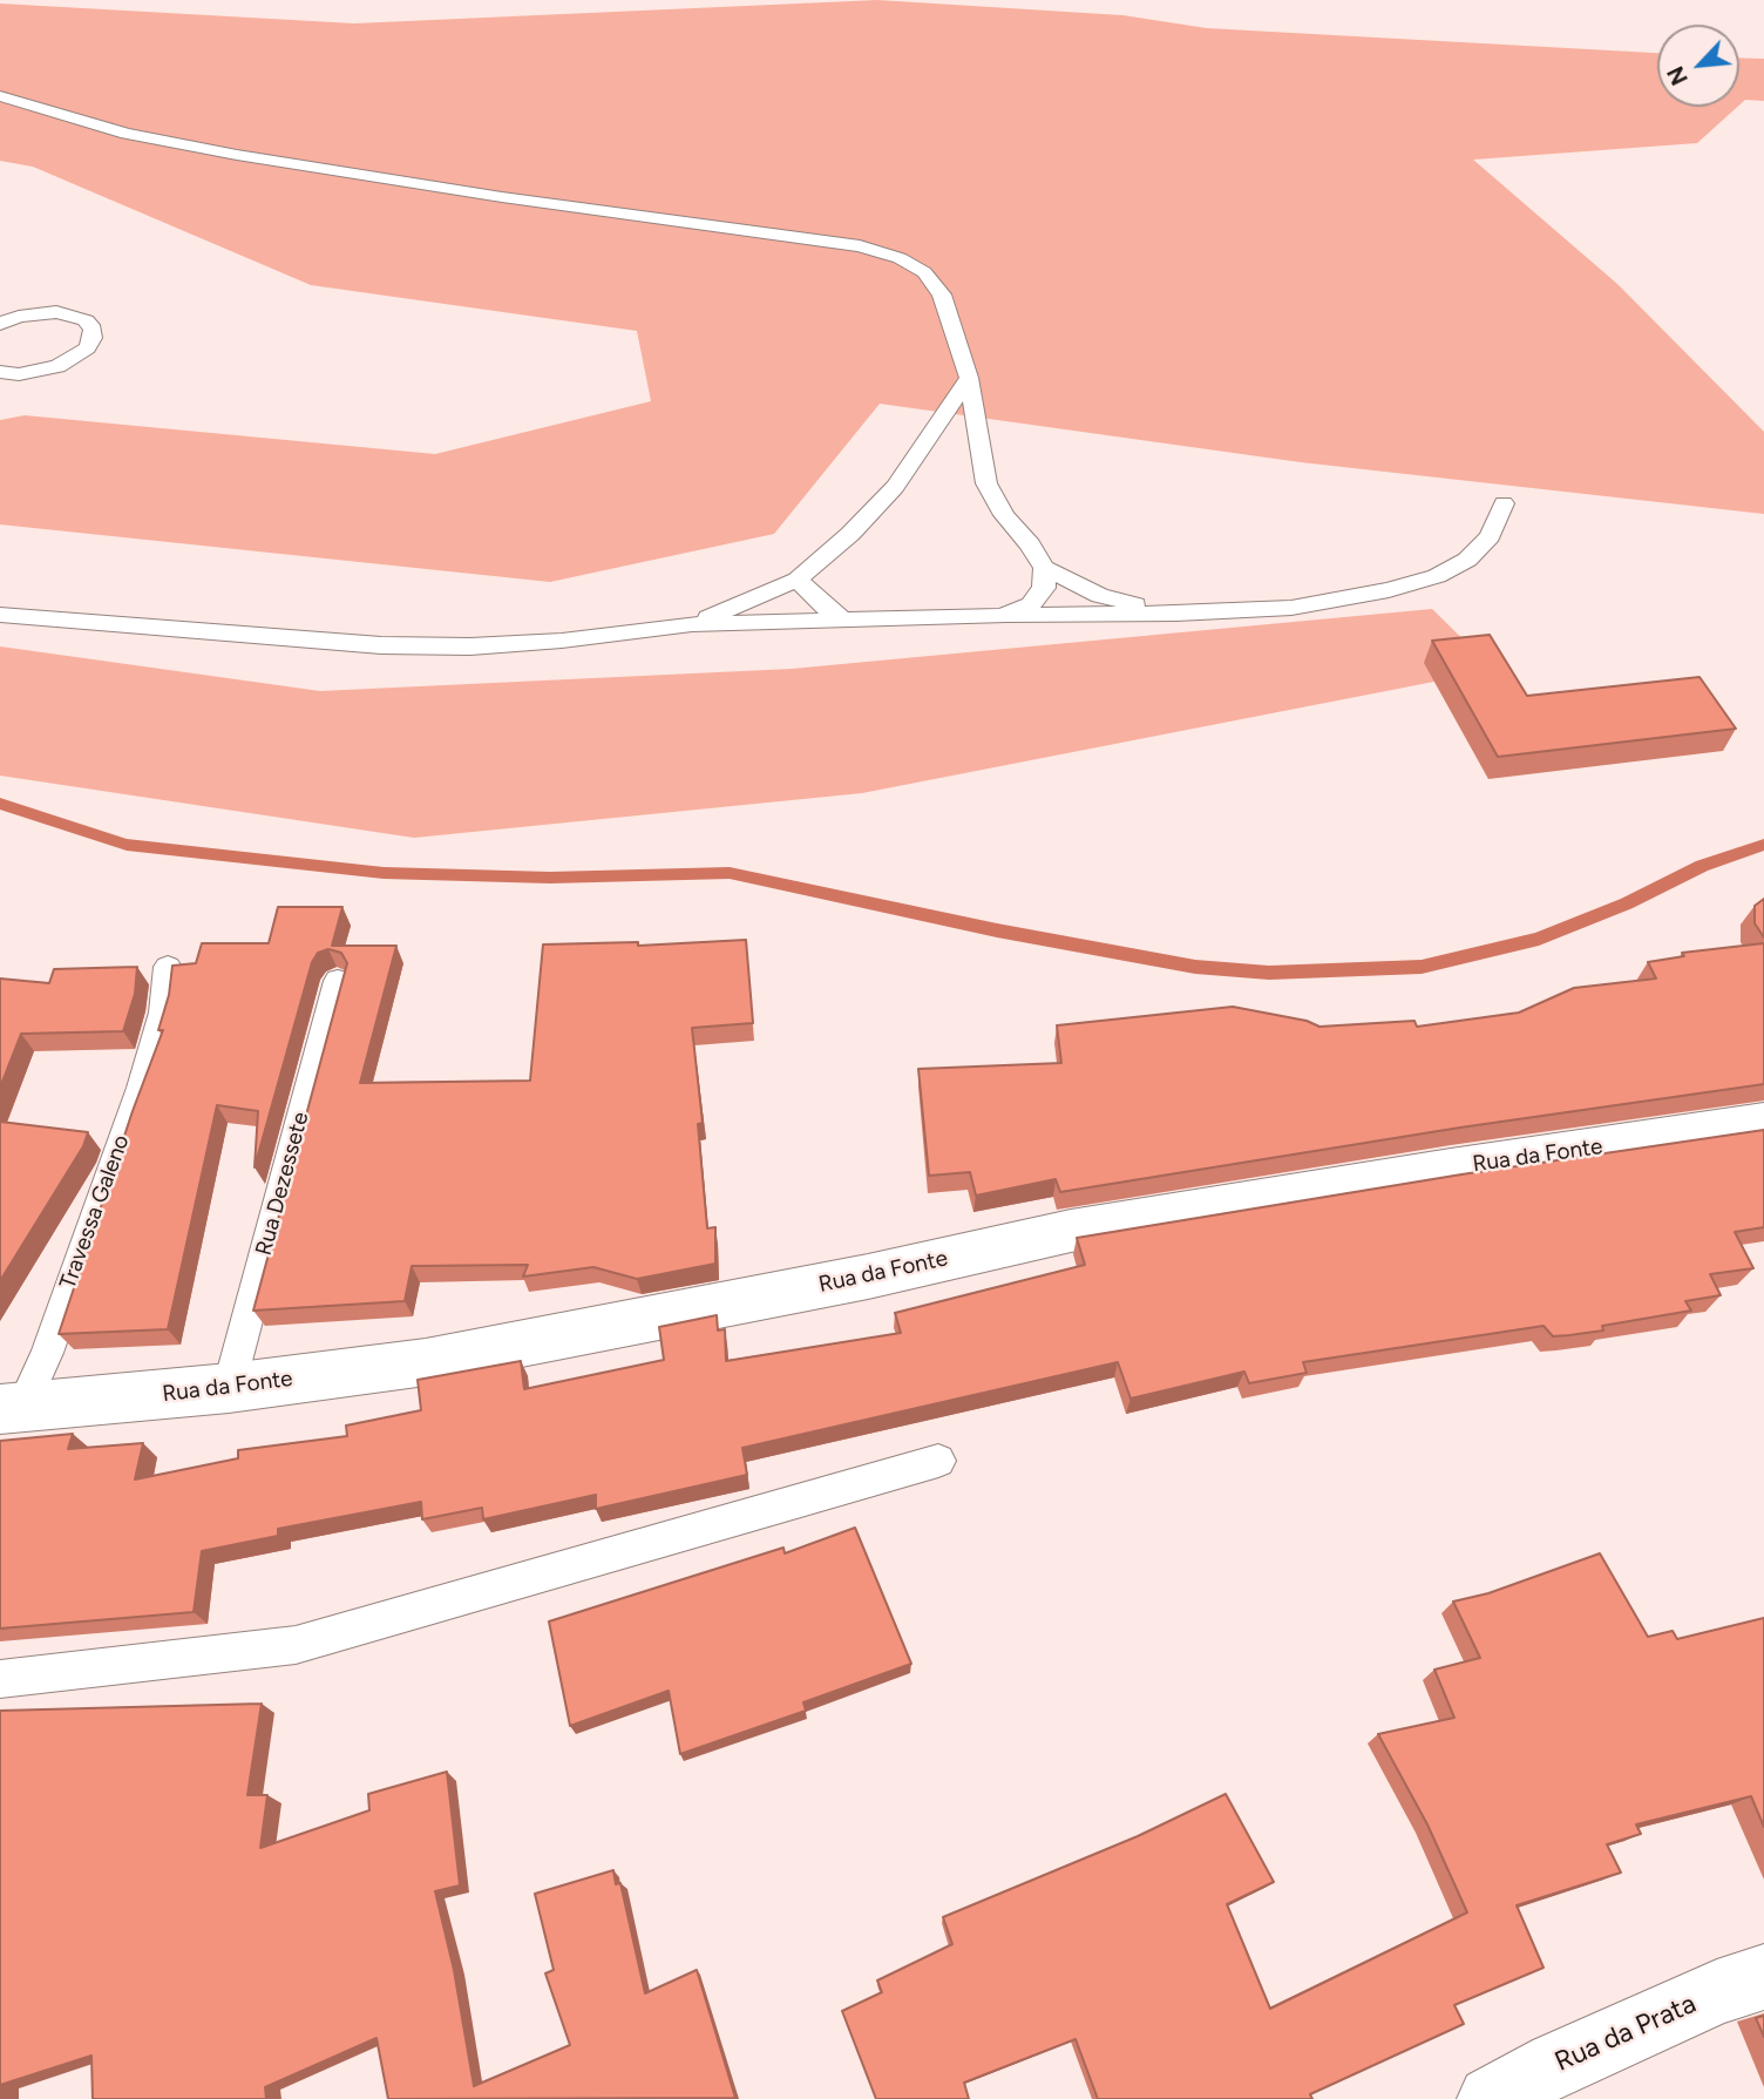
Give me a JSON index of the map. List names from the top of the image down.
{
  "streets": {
    "street": ["Rua da Fonte", "Rua da Prata"],
    "lane": ["Rua Dezessete", "Travessa Galeno"]
  },
  "crossings": [
    ["Rua da Fonte", "Rua Dezessete"],
    ["Rua da Fonte", "Travessa Galeno"]
  ],
  "north": "bottom left"
}
